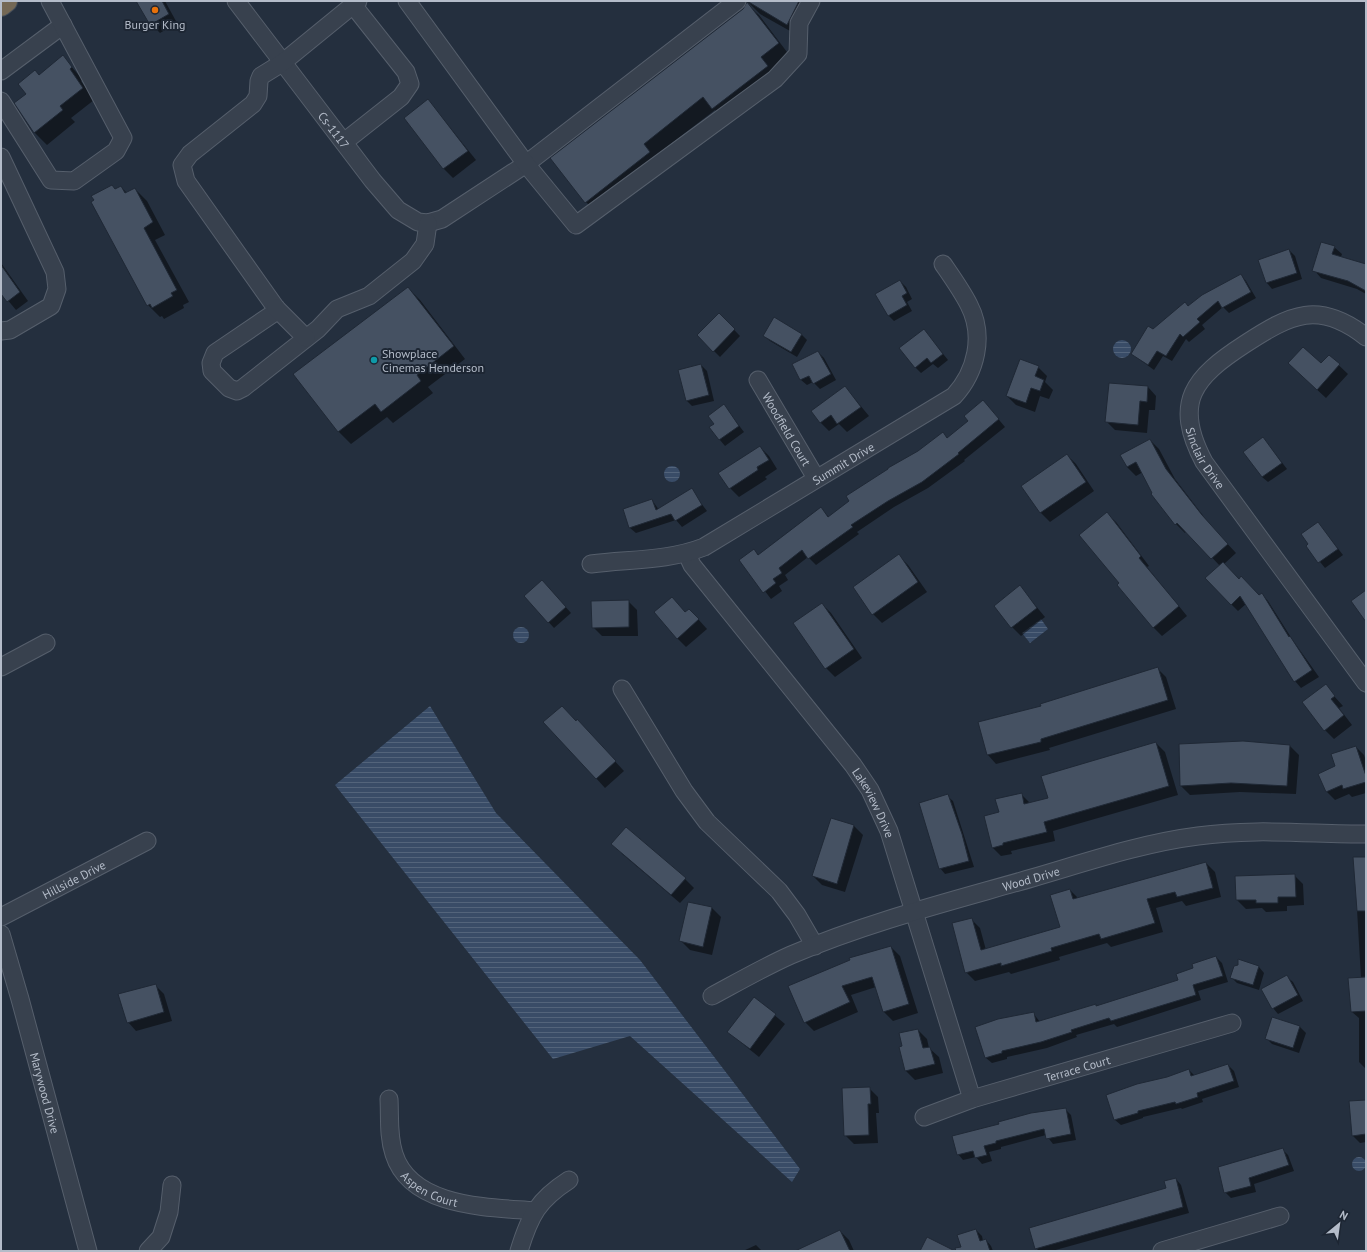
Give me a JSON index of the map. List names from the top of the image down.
{
  "streets": {
    "street": [
      "Cs-1117",
      "Woodfield Court",
      "Sinclair Drive",
      "Summit Drive",
      "Lakeview Drive",
      "Hillside Drive",
      "Wood Drive",
      "Terrace Court",
      "Marywood Drive",
      "Aspen Court"
    ]
  },
  "crossings": [
    ["Woodfield Court", "Summit Drive"],
    ["Summit Drive", "Lakeview Drive"],
    ["Lakeview Drive", "Wood Drive"],
    ["Lakeview Drive", "Terrace Court"]
  ],
  "places": ["Burger King", "Showplace Cinemas Henderson"],
  "north": "top right"
}
